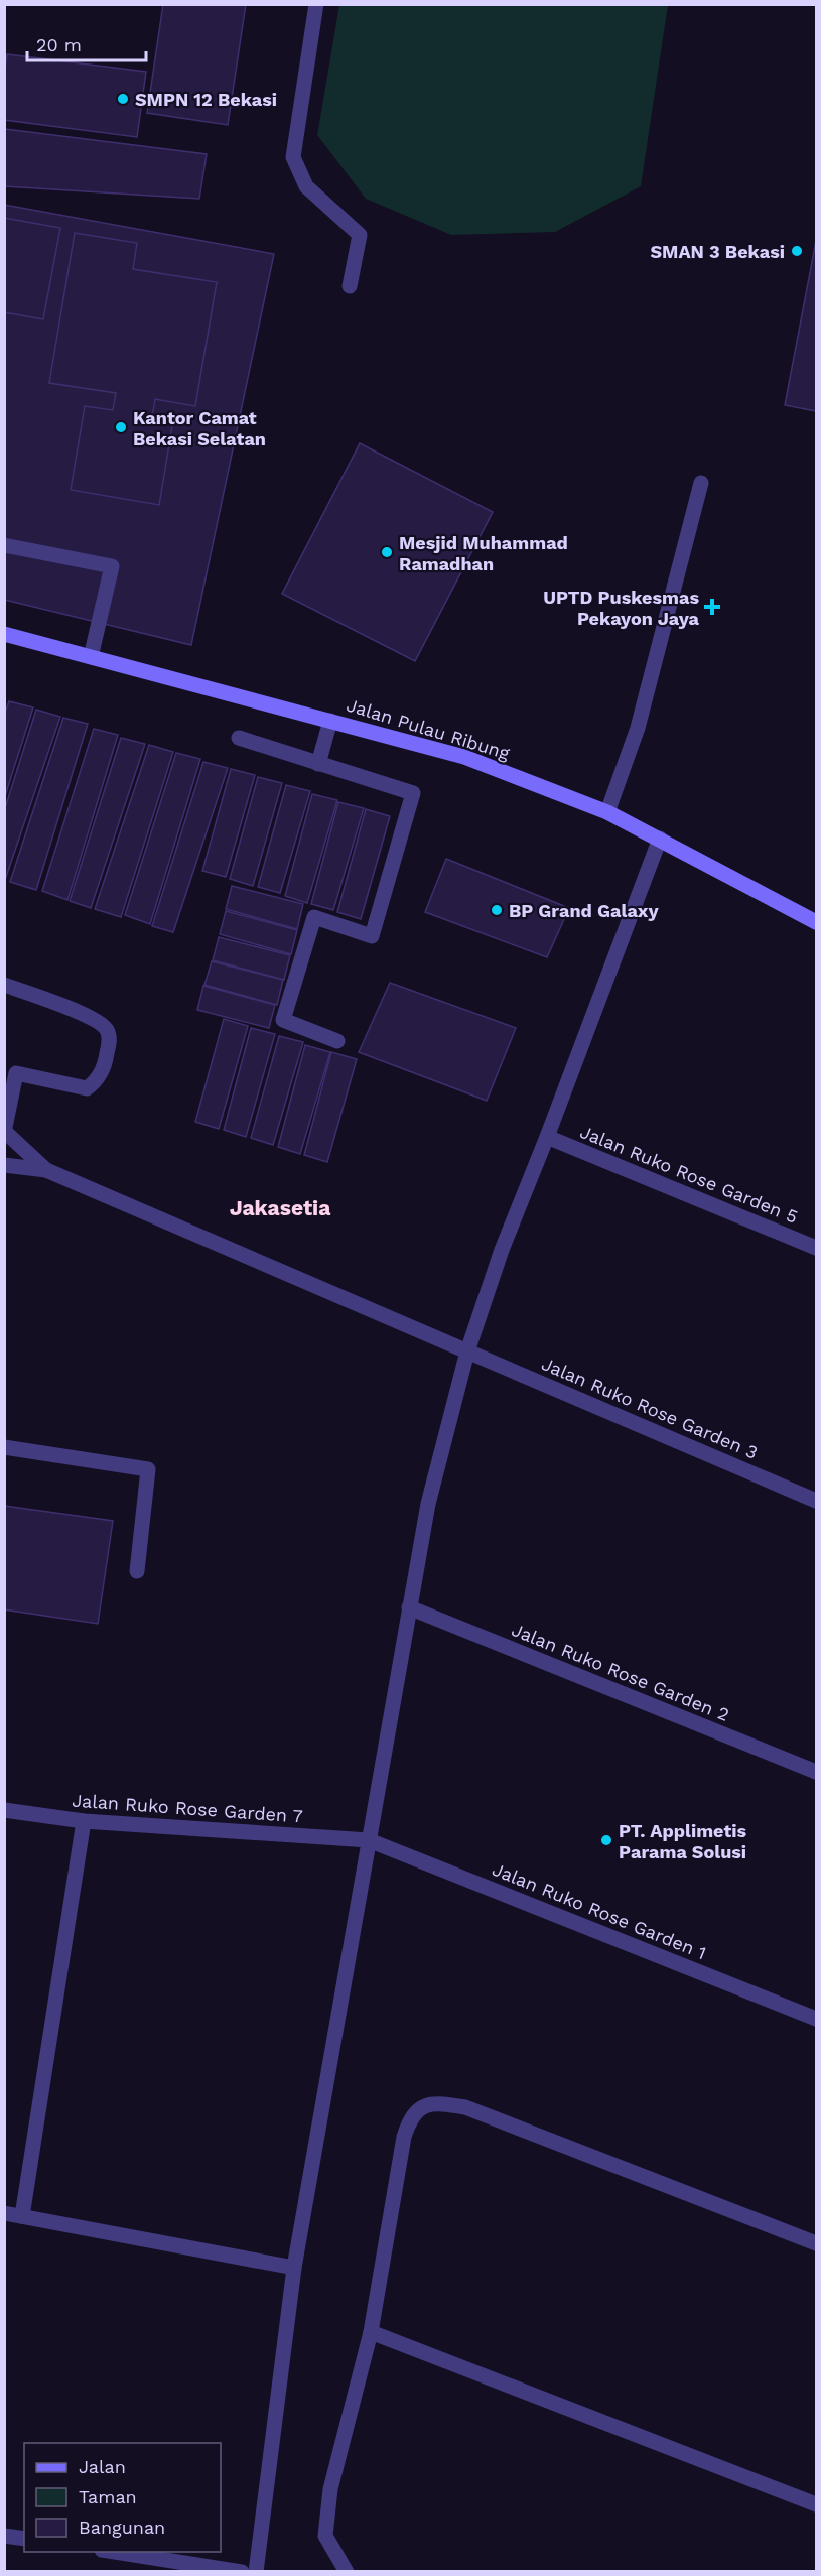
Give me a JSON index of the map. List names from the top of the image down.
{
  "streets": {
    "main road": ["Jalan Pulau Ribung"],
    "street": [
      "Jalan Ruko Rose Garden 5",
      "Jalan Ruko Rose Garden 3",
      "Jalan Ruko Rose Garden 2",
      "Jalan Ruko Rose Garden 7",
      "Jalan Ruko Rose Garden 1"
    ]
  },
  "crossings": [
    ["Jalan Ruko Rose Garden 7", "Jalan Ruko Rose Garden 1"]
  ],
  "districts": ["Jakasetia"],
  "places": {
    "other": [
      "SMPN 12 Bekasi",
      "SMAN 3 Bekasi",
      "Kantor Camat Bekasi Selatan",
      "Mesjid Muhammad Ramadhan",
      "BP Grand Galaxy",
      "PT. Applimetis Parama Solusi"
    ],
    "health": ["UPTD Puskesmas Pekayon Jaya"]
  },
  "legend": ["Jalan", "Taman", "Bangunan"],
  "scale_bar": "20 m"
}
